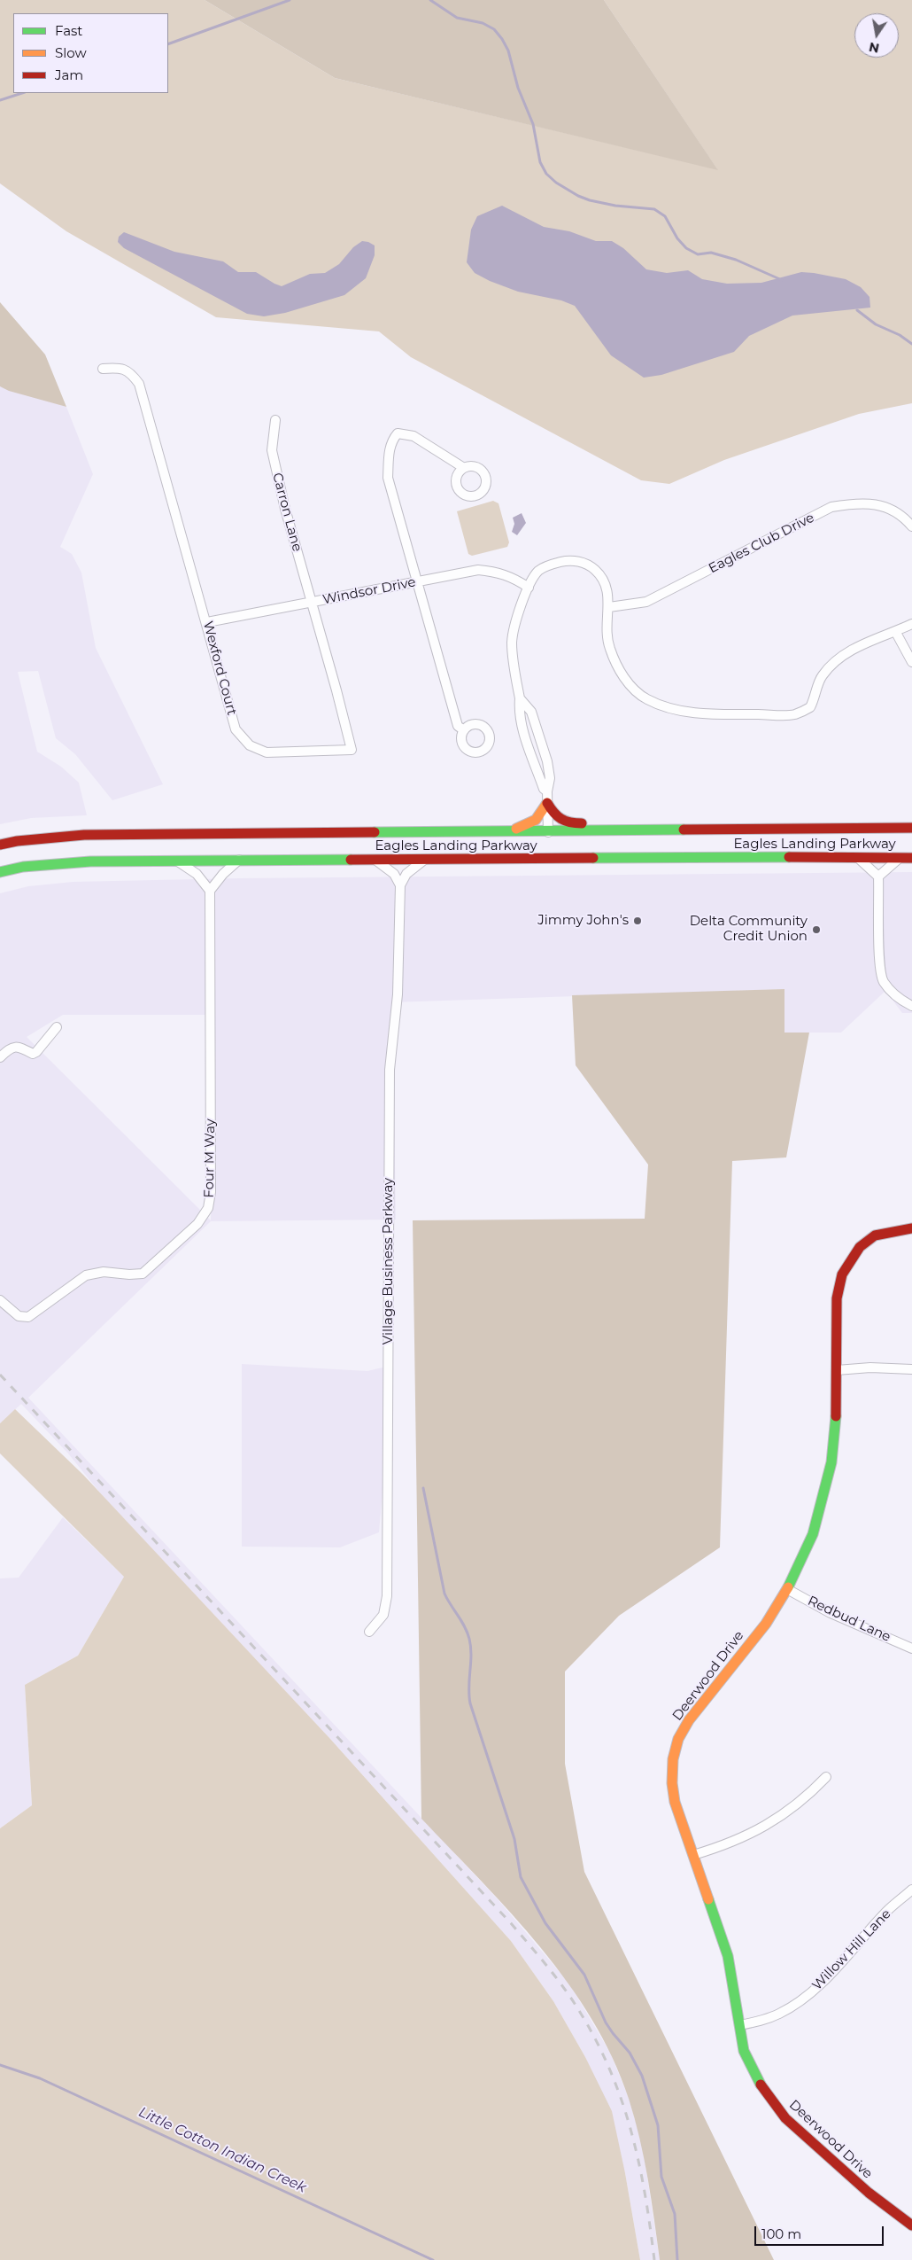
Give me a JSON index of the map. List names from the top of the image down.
{
  "streets": {
    "main road": ["Eagles Landing Parkway", "Deerwood Drive"],
    "street": [
      "Carron Lane",
      "Eagles Club Drive",
      "Windsor Drive",
      "Wexford Court",
      "Four M Way",
      "Village Business Parkway",
      "Redbud Lane",
      "Willow Hill Lane"
    ]
  },
  "crossings": [
    ["Carron Lane", "Windsor Drive"],
    ["Carron Lane", "Wexford Court"],
    ["Windsor Drive", "Wexford Court"],
    ["Redbud Lane", "Deerwood Drive"],
    ["Deerwood Drive", "Willow Hill Lane"]
  ],
  "water": ["Little Cotton Indian Creek"],
  "places": ["Jimmy John's", "Delta Community Credit Union"],
  "legend": ["Fast", "Slow", "Jam"],
  "scale_bar": "100 m",
  "north": "bottom"
}
